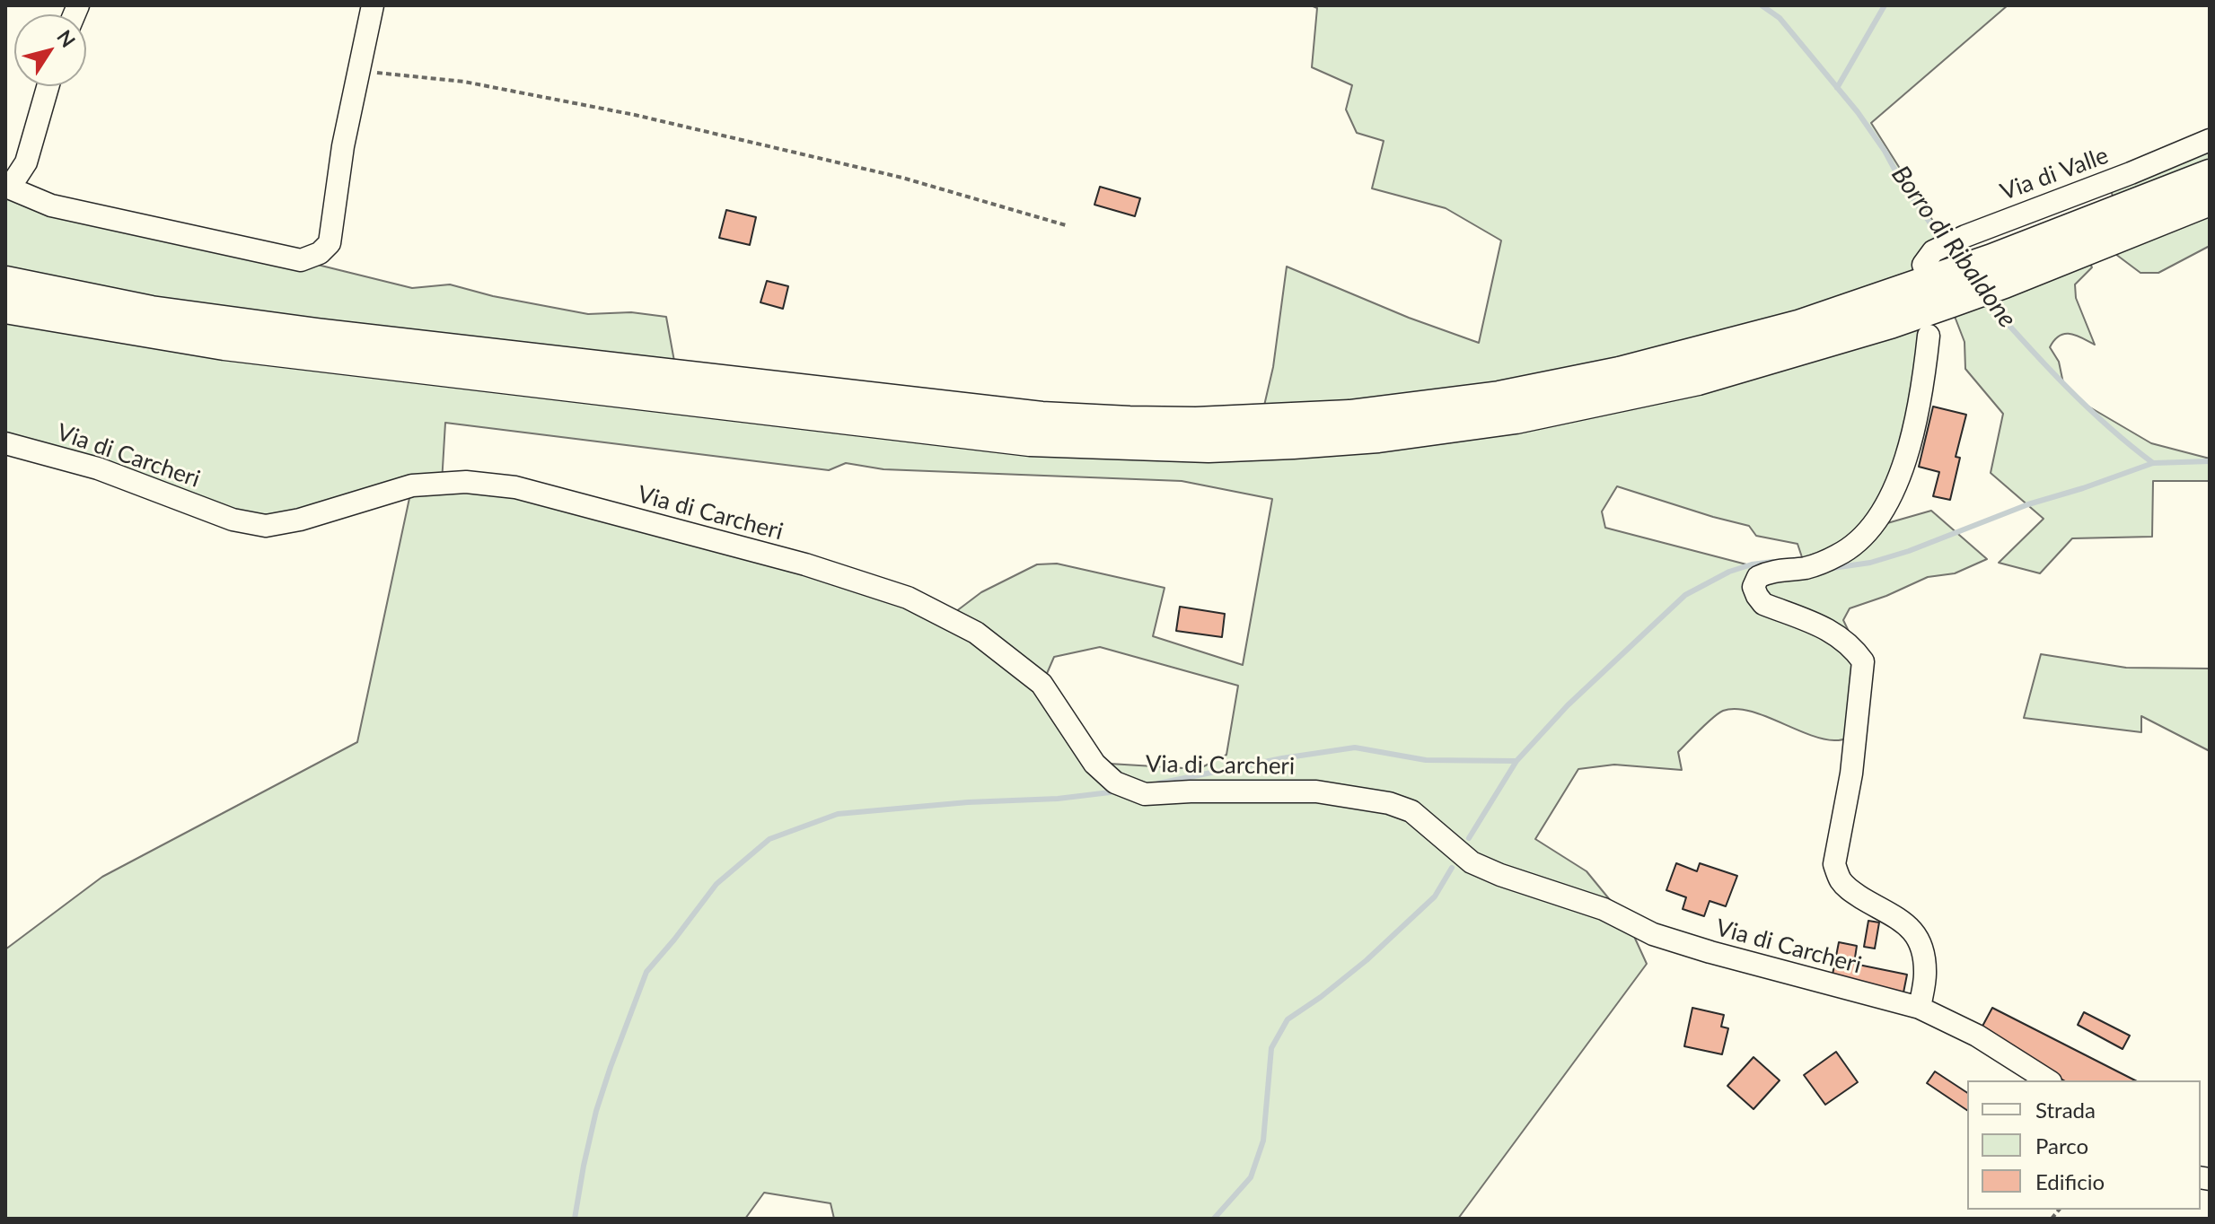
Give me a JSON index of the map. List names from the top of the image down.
{
  "streets": {
    "street": ["Via di Valle", "Via di Carcheri"]
  },
  "water": ["Borro di Ribaldone"],
  "legend": ["Strada", "Parco", "Edificio"],
  "north": "top right"
}
